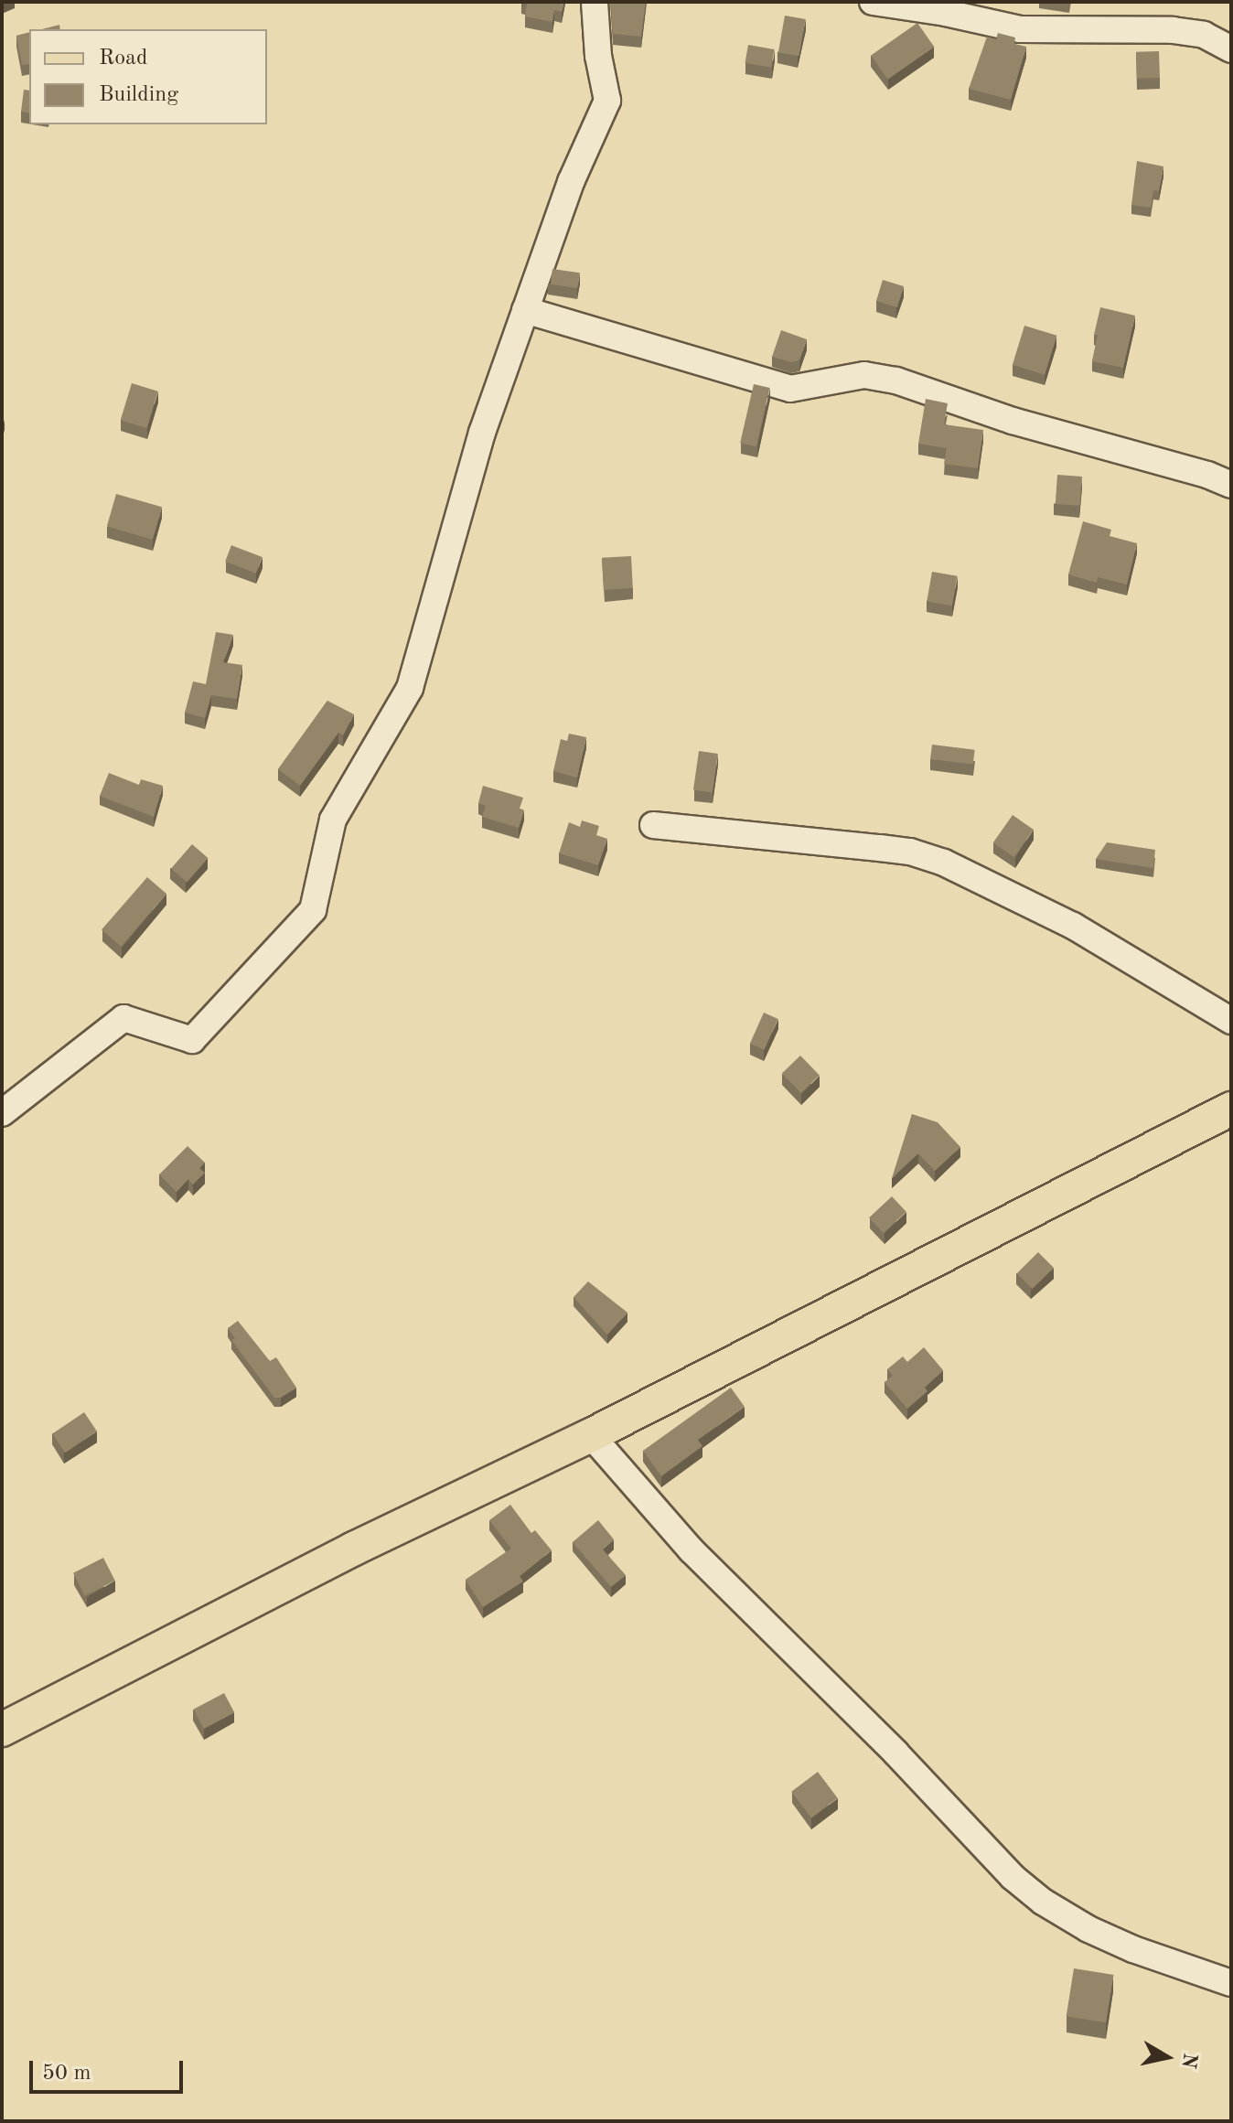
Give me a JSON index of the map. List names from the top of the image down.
{
  "legend": ["Road", "Building"],
  "scale_bar": "50 m",
  "north": "right"
}
